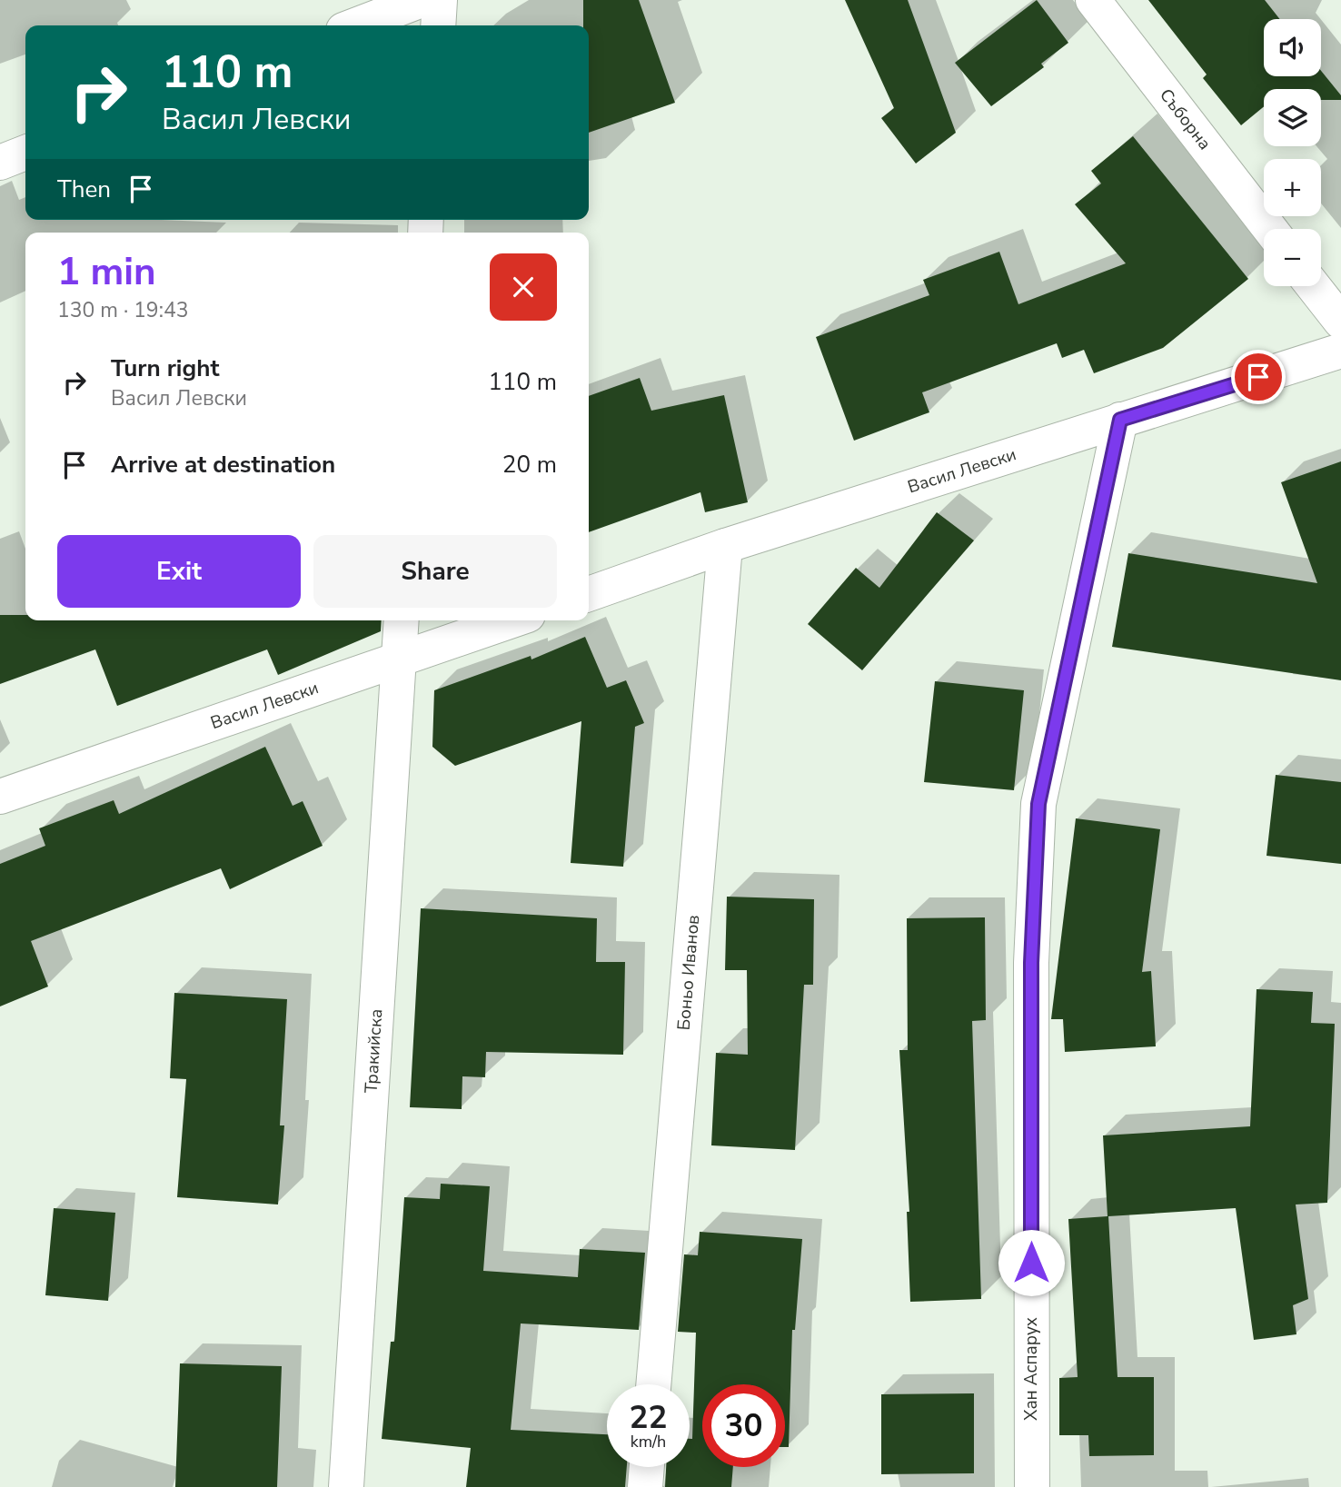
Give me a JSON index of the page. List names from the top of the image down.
{
  "streets": {
    "street": [
      "Съборна",
      "Васил Левски",
      "Боньо Иванов",
      "Тракийска",
      "Хан Аспарух"
    ]
  },
  "crossings": [
    ["Васил Левски", "Боньо Иванов"],
    ["Васил Левски", "Тракийска"],
    ["Васил Левски", "Хан Аспарух"]
  ],
  "page": {
    "map_buttons": ["+", "−"],
    "turn": ["110 m", "Васил Левски"],
    "then": "Then",
    "heading": ["1 min", "130 m · 19:43"],
    "list": [
      {
        "name": "Turn right",
        "note": "Васил Левски",
        "value": "110 m"
      },
      {
        "name": "Arrive at destination",
        "value": "20 m"
      }
    ],
    "buttons": ["Exit", "Share"],
    "speed": "22 km/h",
    "limit": "30"
  }
}
